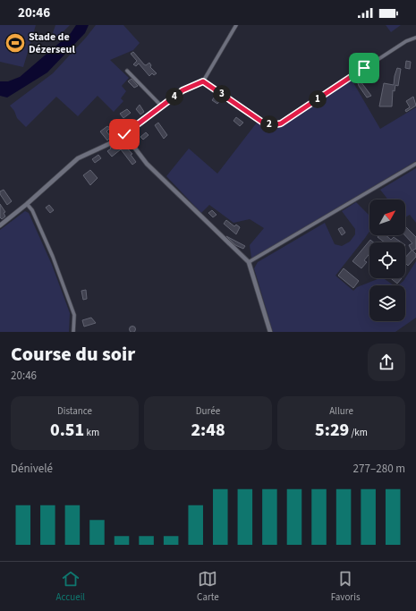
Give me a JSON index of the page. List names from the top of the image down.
{
  "places": {
    "sports": ["Stade de Dézerseul"]
  },
  "north": "top right",
  "page": {
    "status": "20:46",
    "pins": [
      "3",
      "4",
      "1",
      "2"
    ],
    "heading": ["Course du soir", "20:46"],
    "stats": [
      ["Distance", "0.51 km"],
      ["Durée", "2:48"],
      ["Allure", "5:29 /km"]
    ],
    "chart": ["Dénivelé", "277–280 m"],
    "tabs": ["Accueil", "Carte", "Favoris"]
  }
}
